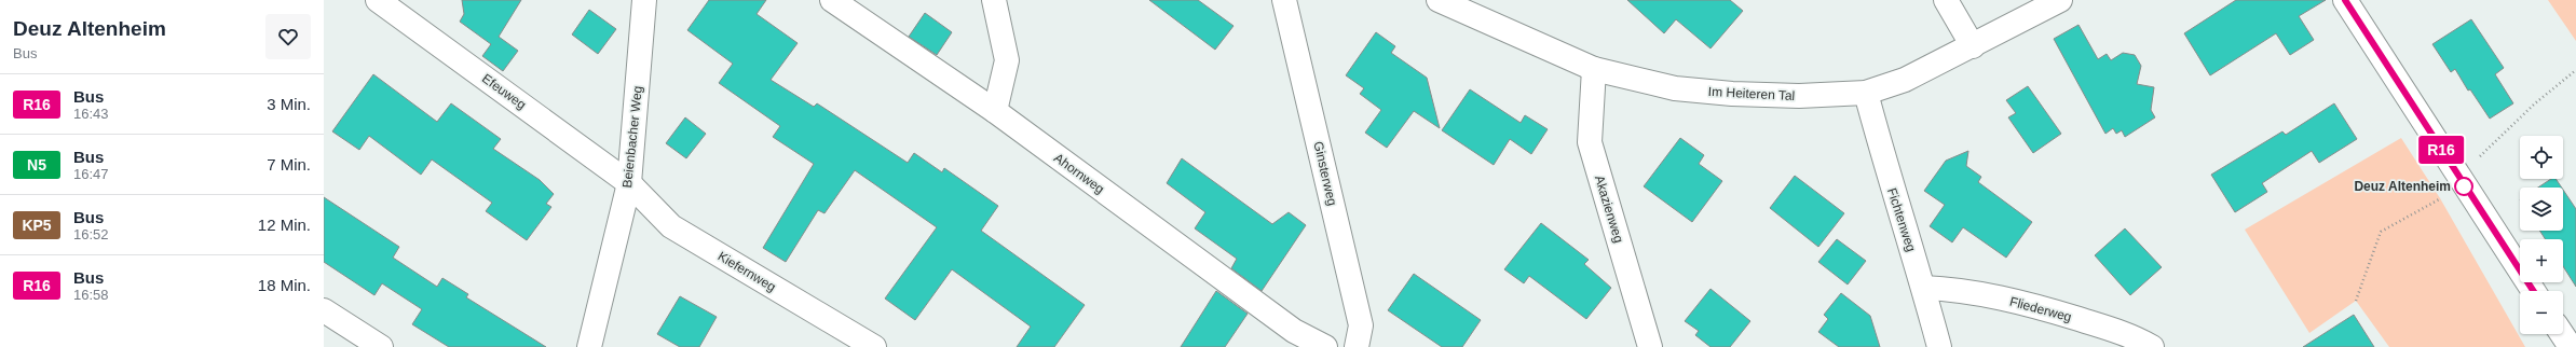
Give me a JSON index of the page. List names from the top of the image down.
{
  "streets": {
    "street": [
      "Efeuweg",
      "Im Heiteren Tal",
      "Beienbacher Weg",
      "Ahornweg",
      "Ginsterweg",
      "Akazienweg",
      "Fichtenweg",
      "Kiefernweg",
      "Fliederweg"
    ]
  },
  "crossings": [
    ["Efeuweg", "Beienbacher Weg"],
    ["Efeuweg", "Kiefernweg"],
    ["Im Heiteren Tal", "Akazienweg"],
    ["Im Heiteren Tal", "Fichtenweg"],
    ["Beienbacher Weg", "Kiefernweg"],
    ["Fichtenweg", "Fliederweg"]
  ],
  "places": ["Deuz Altenheim"],
  "lines": ["bus line R16"],
  "page": {
    "heading": ["Deuz Altenheim", "Bus"],
    "on_map": "R16",
    "list": [
      {
        "mark": "R16",
        "name": "Bus",
        "note": "16:43",
        "value": "3 Min."
      },
      {
        "mark": "N5",
        "name": "Bus",
        "note": "16:47",
        "value": "7 Min."
      },
      {
        "mark": "KP5",
        "name": "Bus",
        "note": "16:52",
        "value": "12 Min."
      },
      {
        "mark": "R16",
        "name": "Bus",
        "note": "16:58",
        "value": "18 Min."
      }
    ],
    "map_buttons": ["+", "−"]
  }
}
